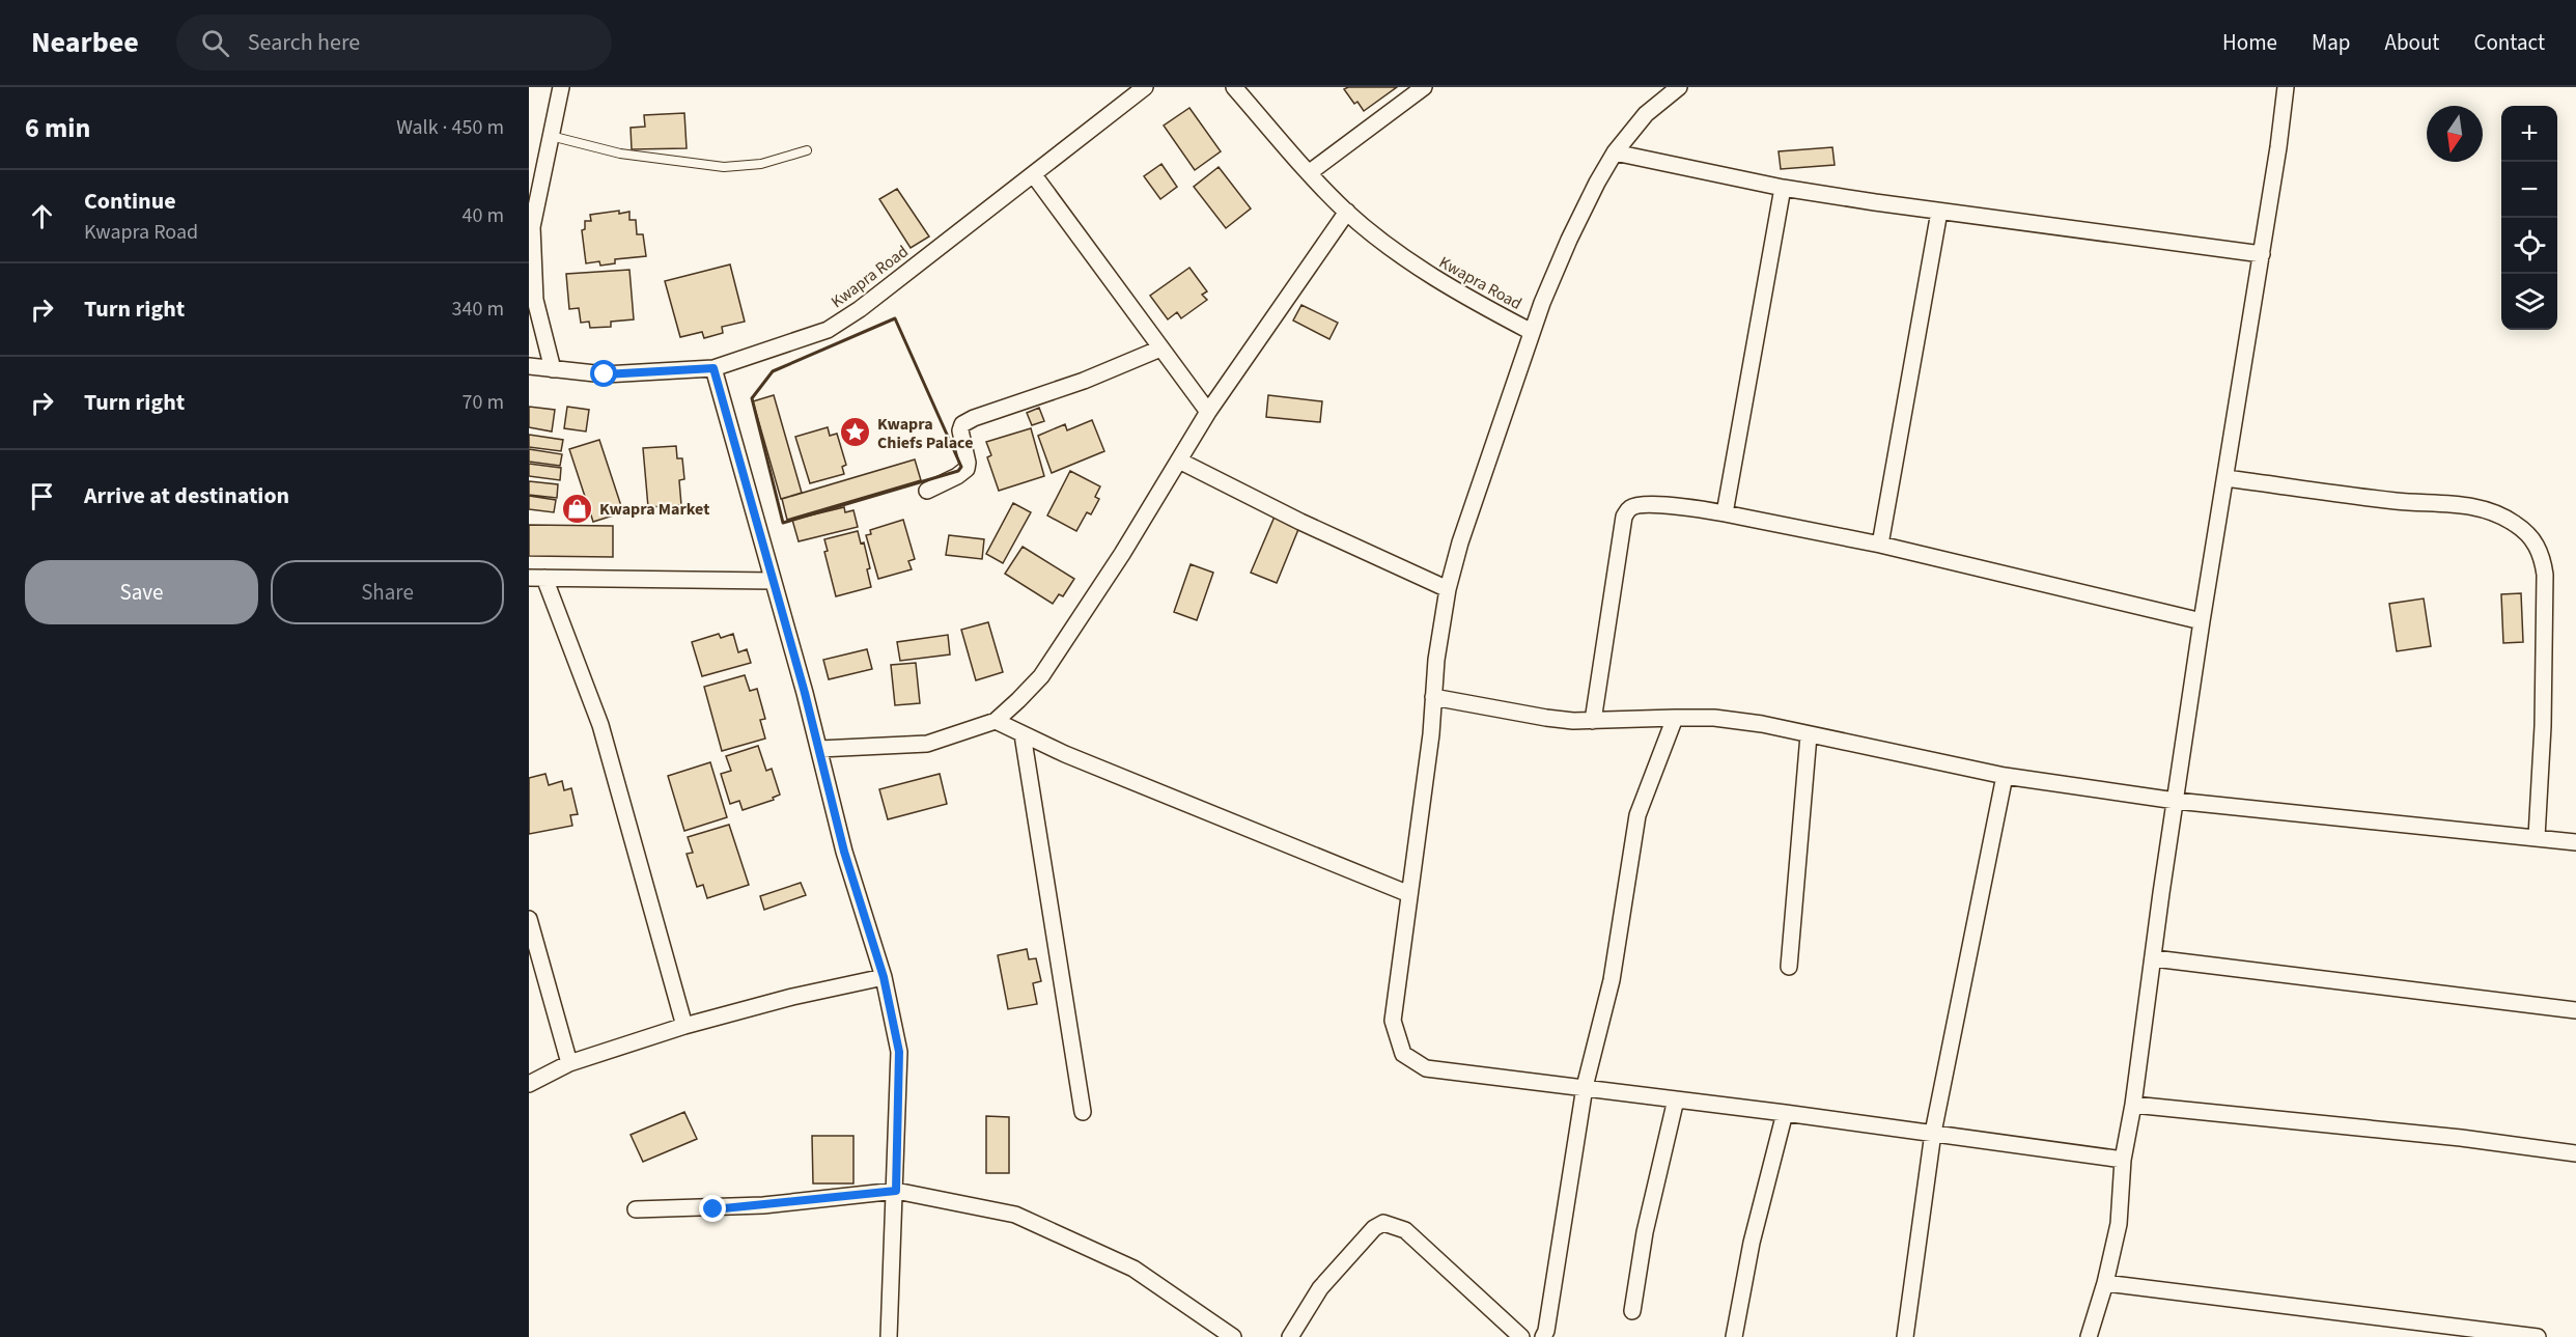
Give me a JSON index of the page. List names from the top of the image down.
{
  "streets": {
    "street": ["Kwapra Road"]
  },
  "places": {
    "place": ["Kwapra Chiefs Palace"],
    "shop": ["Kwapra Market"]
  },
  "north": "bottom",
  "page": {
    "header": "Nearbee",
    "search": "Search here",
    "nav": [
      "Home",
      "Map",
      "About",
      "Contact"
    ],
    "heading": ["6 min", "Walk · 450 m"],
    "map_buttons": ["+", "−"],
    "list": [
      ["Continue", "Kwapra Road", "40 m"],
      ["Turn right", "340 m"],
      ["Turn right", "70 m"],
      "Arrive at destination"
    ],
    "buttons": ["Save", "Share"]
  }
}
